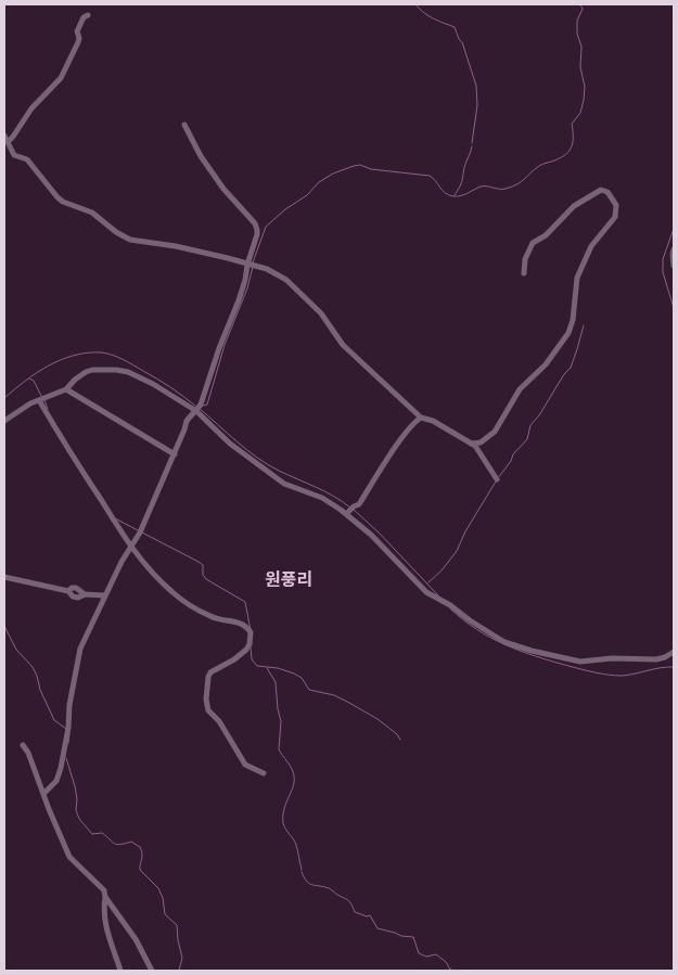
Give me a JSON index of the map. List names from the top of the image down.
{
  "districts": ["원풍리"]
}
